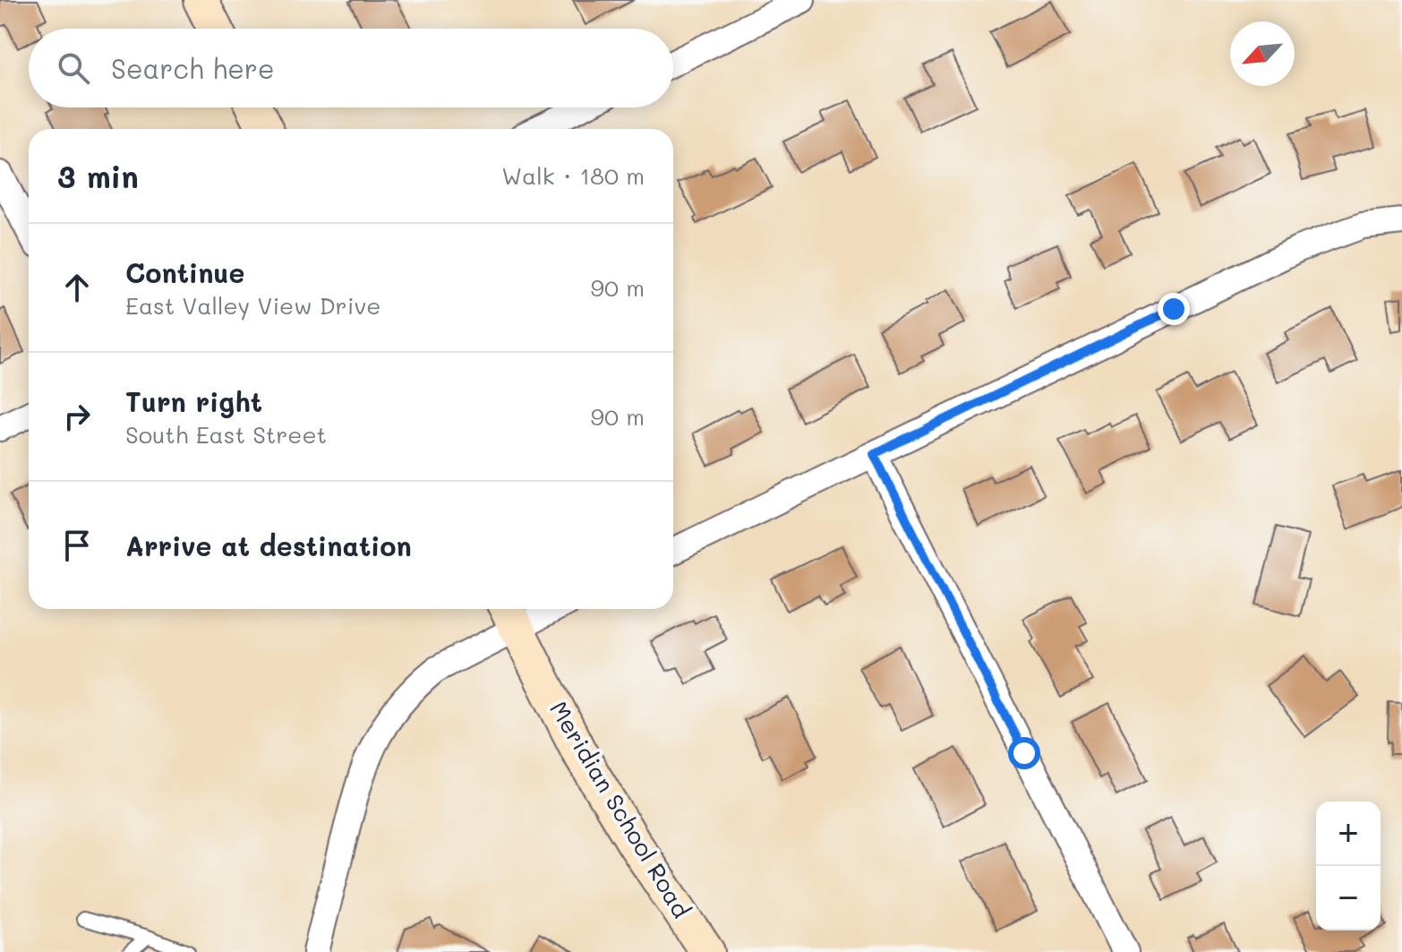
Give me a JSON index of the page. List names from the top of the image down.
{
  "streets": {
    "main road": ["Meridian School Road"]
  },
  "north": "bottom left",
  "page": {
    "search": "Search here",
    "heading": ["3 min", "Walk · 180 m"],
    "list": [
      ["Continue", "East Valley View Drive", "90 m"],
      ["Turn right", "South East Street", "90 m"],
      "Arrive at destination"
    ],
    "map_buttons": ["+", "−"]
  }
}
